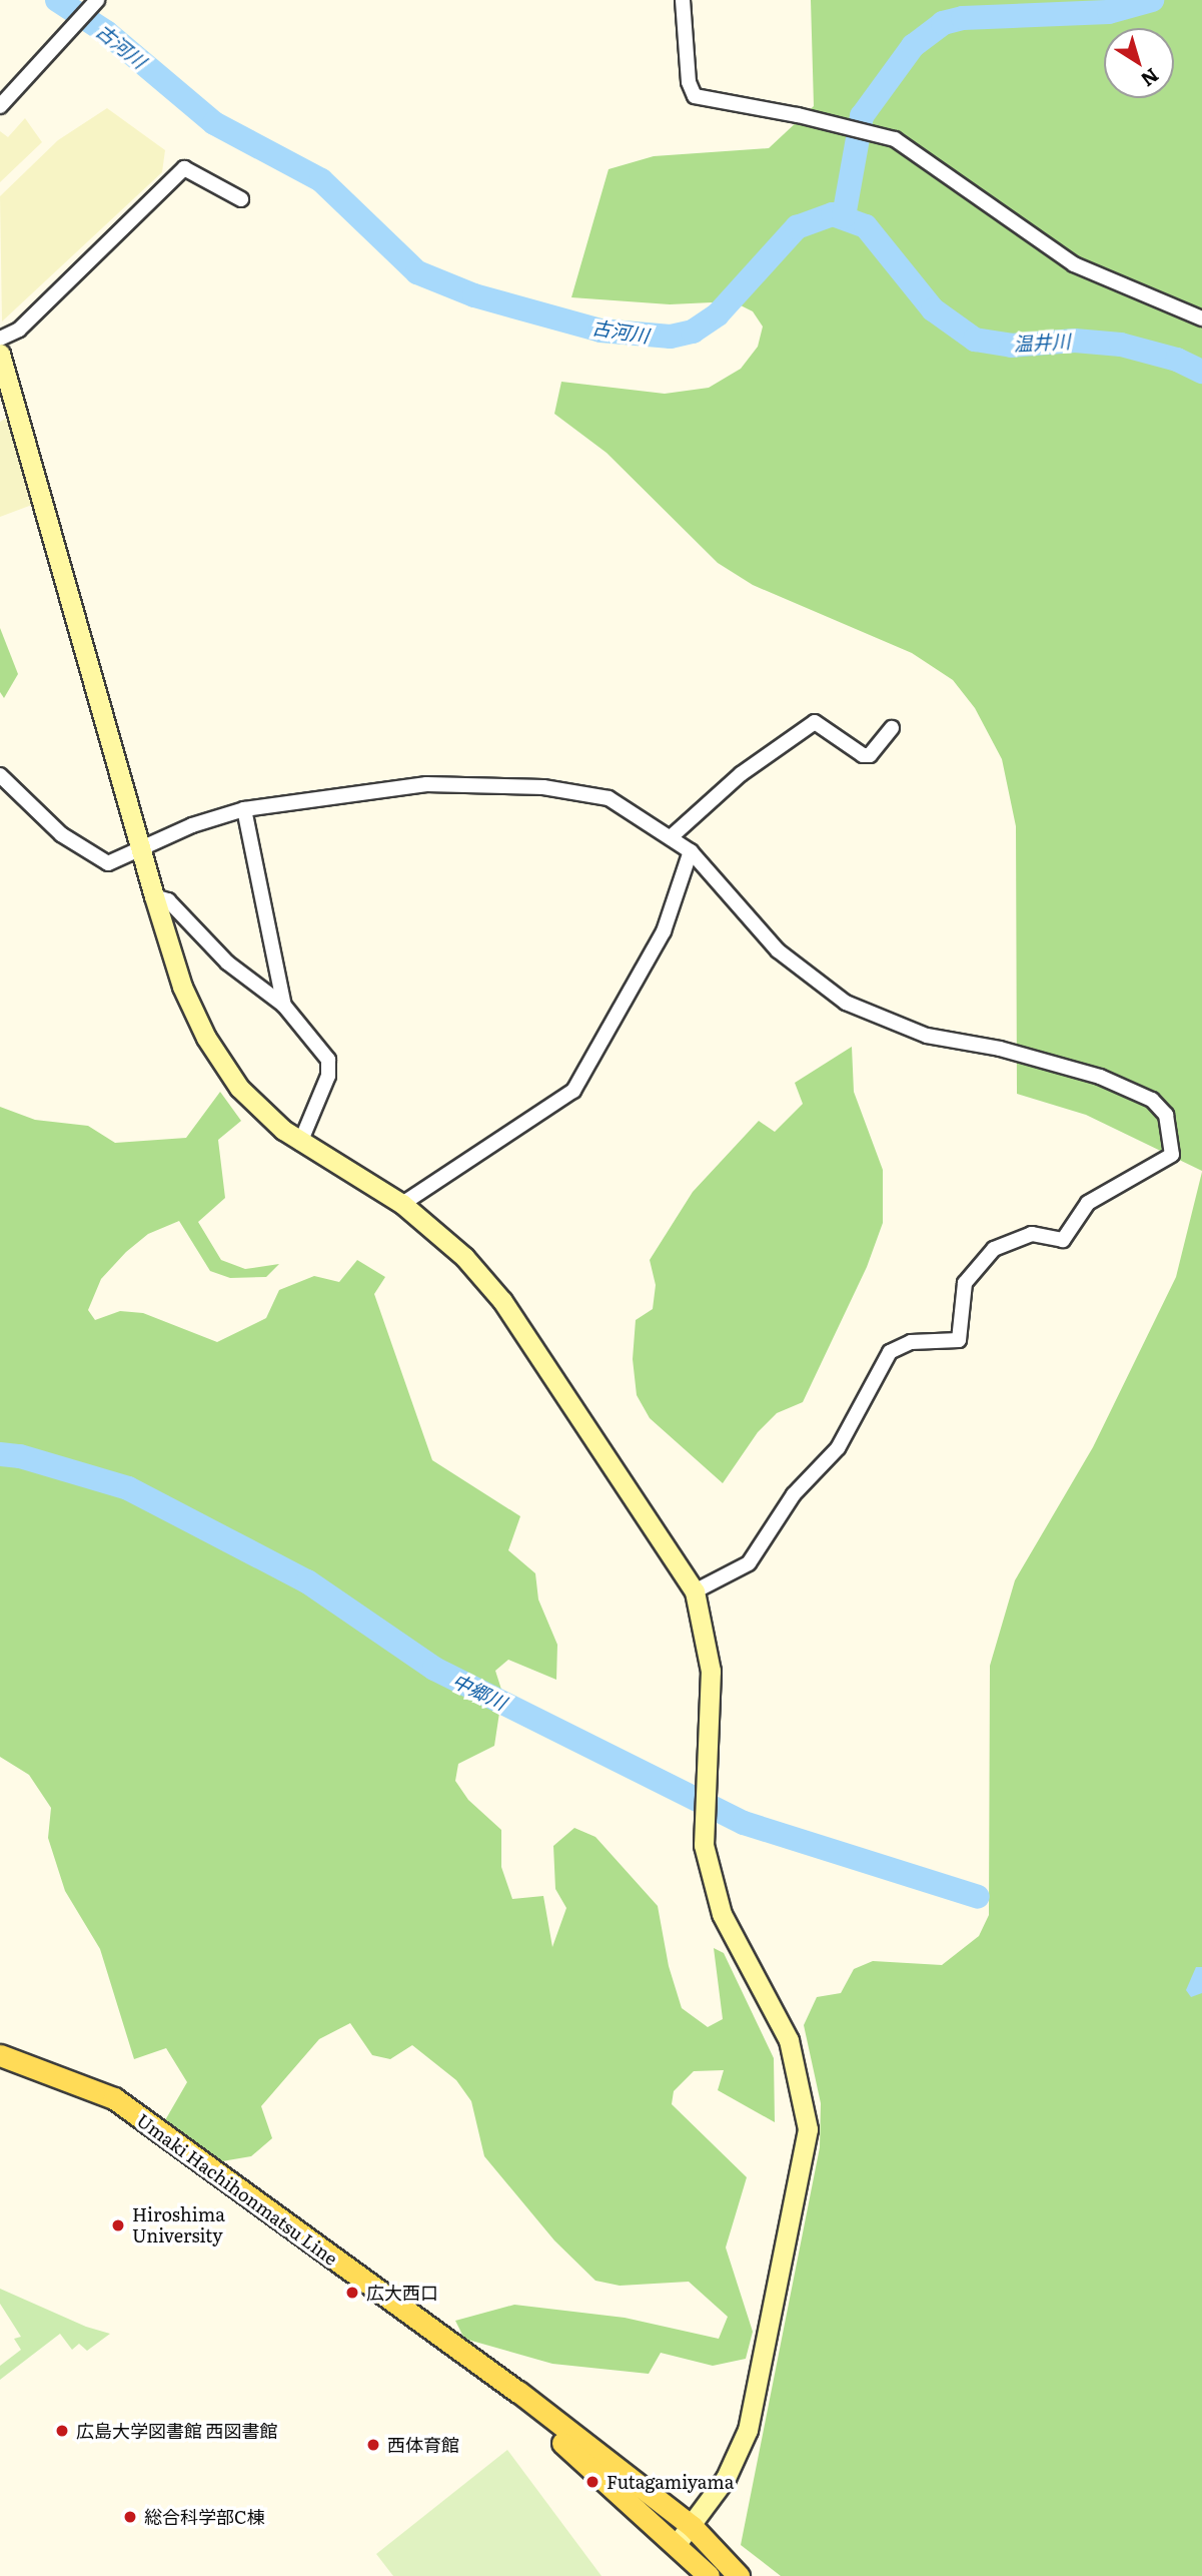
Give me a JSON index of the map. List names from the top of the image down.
{
  "streets": {
    "main road": ["Umaki Hachihonmatsu Line"]
  },
  "water": ["古河川", "温井川", "中郷川"],
  "places": [
    "Hiroshima University",
    "広大西口",
    "広島大学図書館 西図書館",
    "西体育館",
    "Futagamiyama",
    "総合科学部C棟"
  ],
  "north": "bottom right"
}
